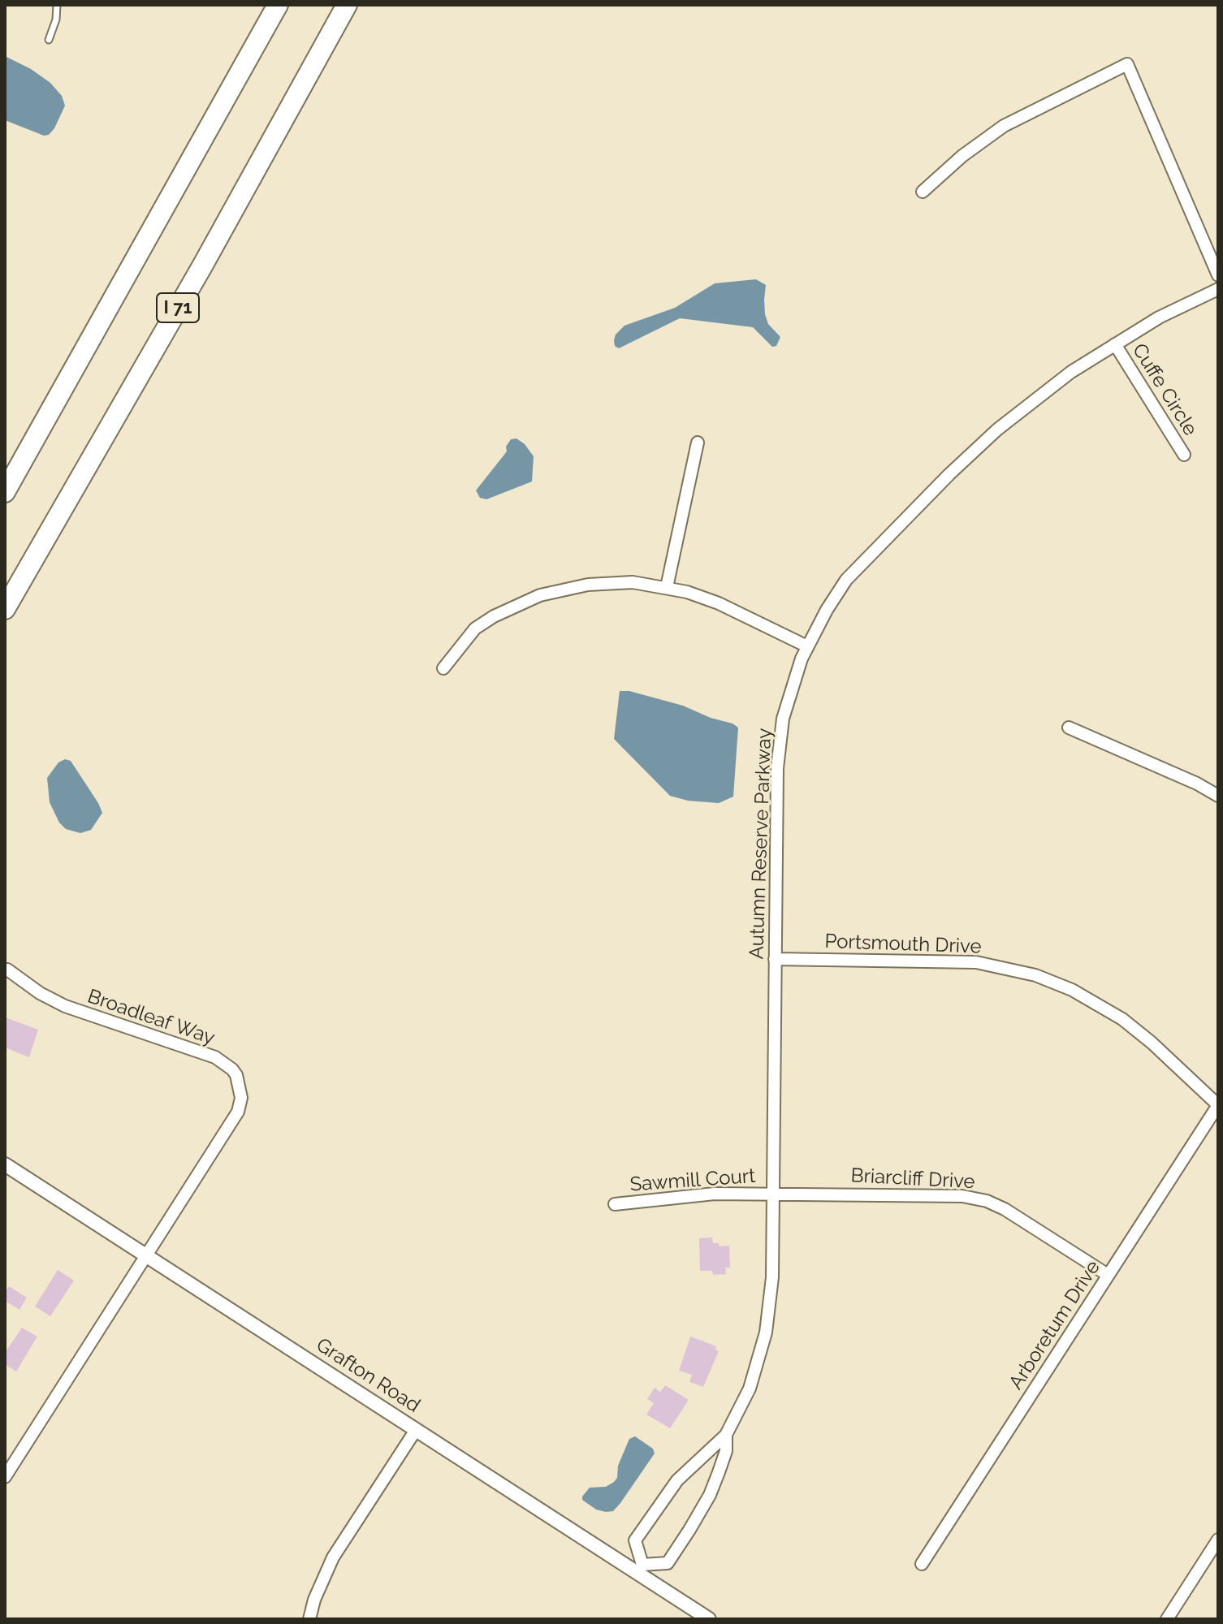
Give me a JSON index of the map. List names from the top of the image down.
{
  "streets": {
    "highway": ["I 71"],
    "street": [
      "Cuffe Circle",
      "Autumn Reserve Parkway",
      "Portsmouth Drive",
      "Broadleaf Way",
      "Briarcliff Drive",
      "Sawmill Court",
      "Arboretum Drive",
      "Grafton Road"
    ]
  },
  "crossings": [
    ["Cuffe Circle", "Autumn Reserve Parkway"],
    ["Autumn Reserve Parkway", "Portsmouth Drive"],
    ["Autumn Reserve Parkway", "Briarcliff Drive"],
    ["Autumn Reserve Parkway", "Sawmill Court"],
    ["Autumn Reserve Parkway", "Grafton Road"],
    ["Portsmouth Drive", "Arboretum Drive"],
    ["Broadleaf Way", "Grafton Road"],
    ["Briarcliff Drive", "Sawmill Court"],
    ["Briarcliff Drive", "Arboretum Drive"]
  ]
}
